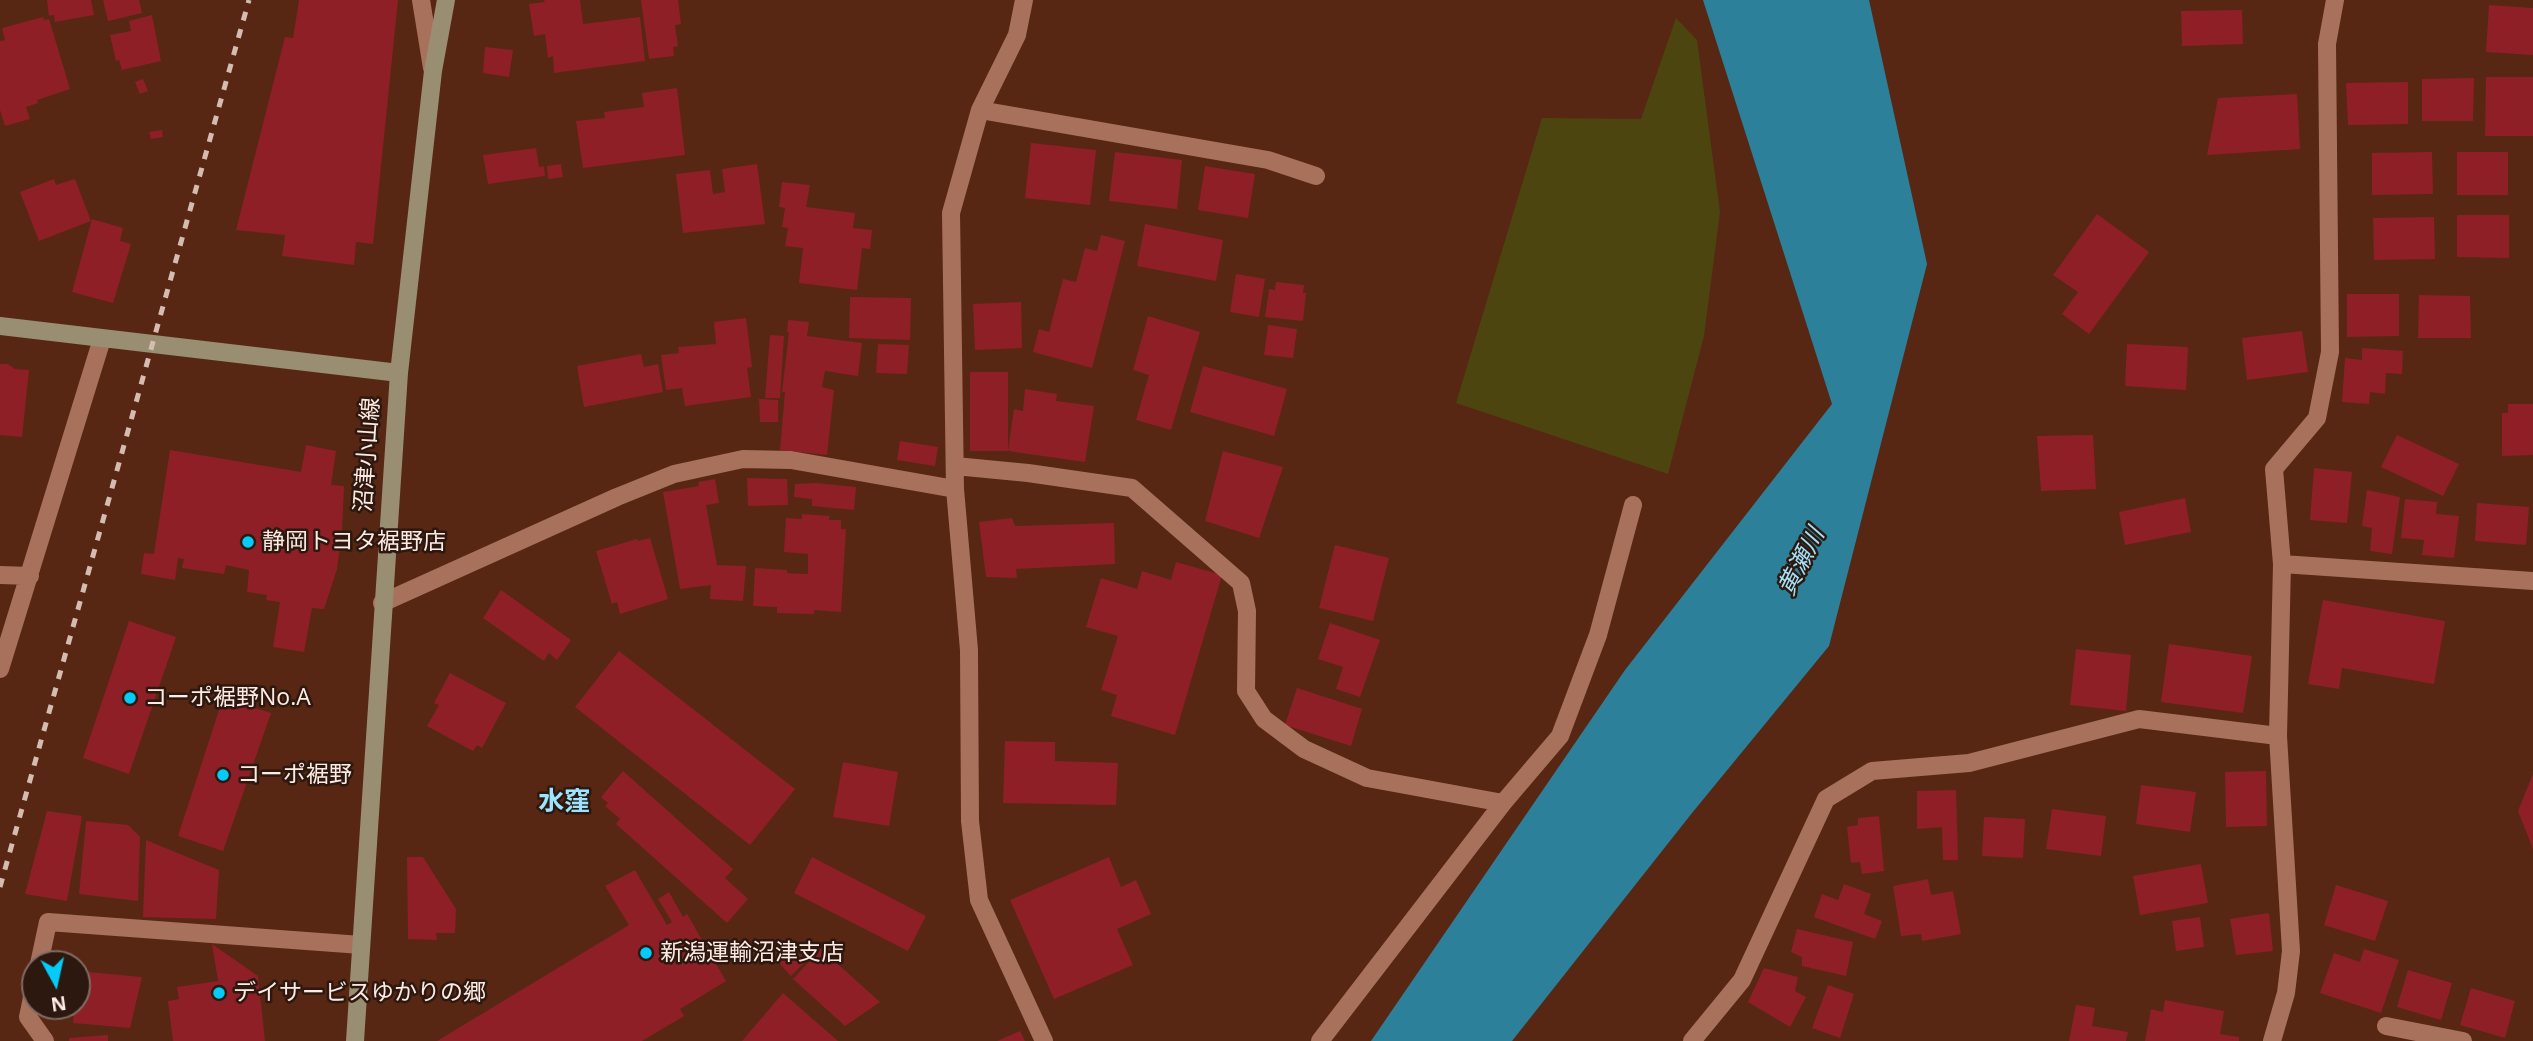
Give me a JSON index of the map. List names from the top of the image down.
{
  "streets": {
    "main road": ["沼津小山線"]
  },
  "districts": ["水窪"],
  "water": ["黄瀬川"],
  "places": [
    "静岡トヨタ裾野店",
    "コーポ裾野No.A",
    "コーポ裾野",
    "新潟運輸沼津支店",
    "デイサービスゆかりの郷"
  ],
  "north": "bottom"
}
